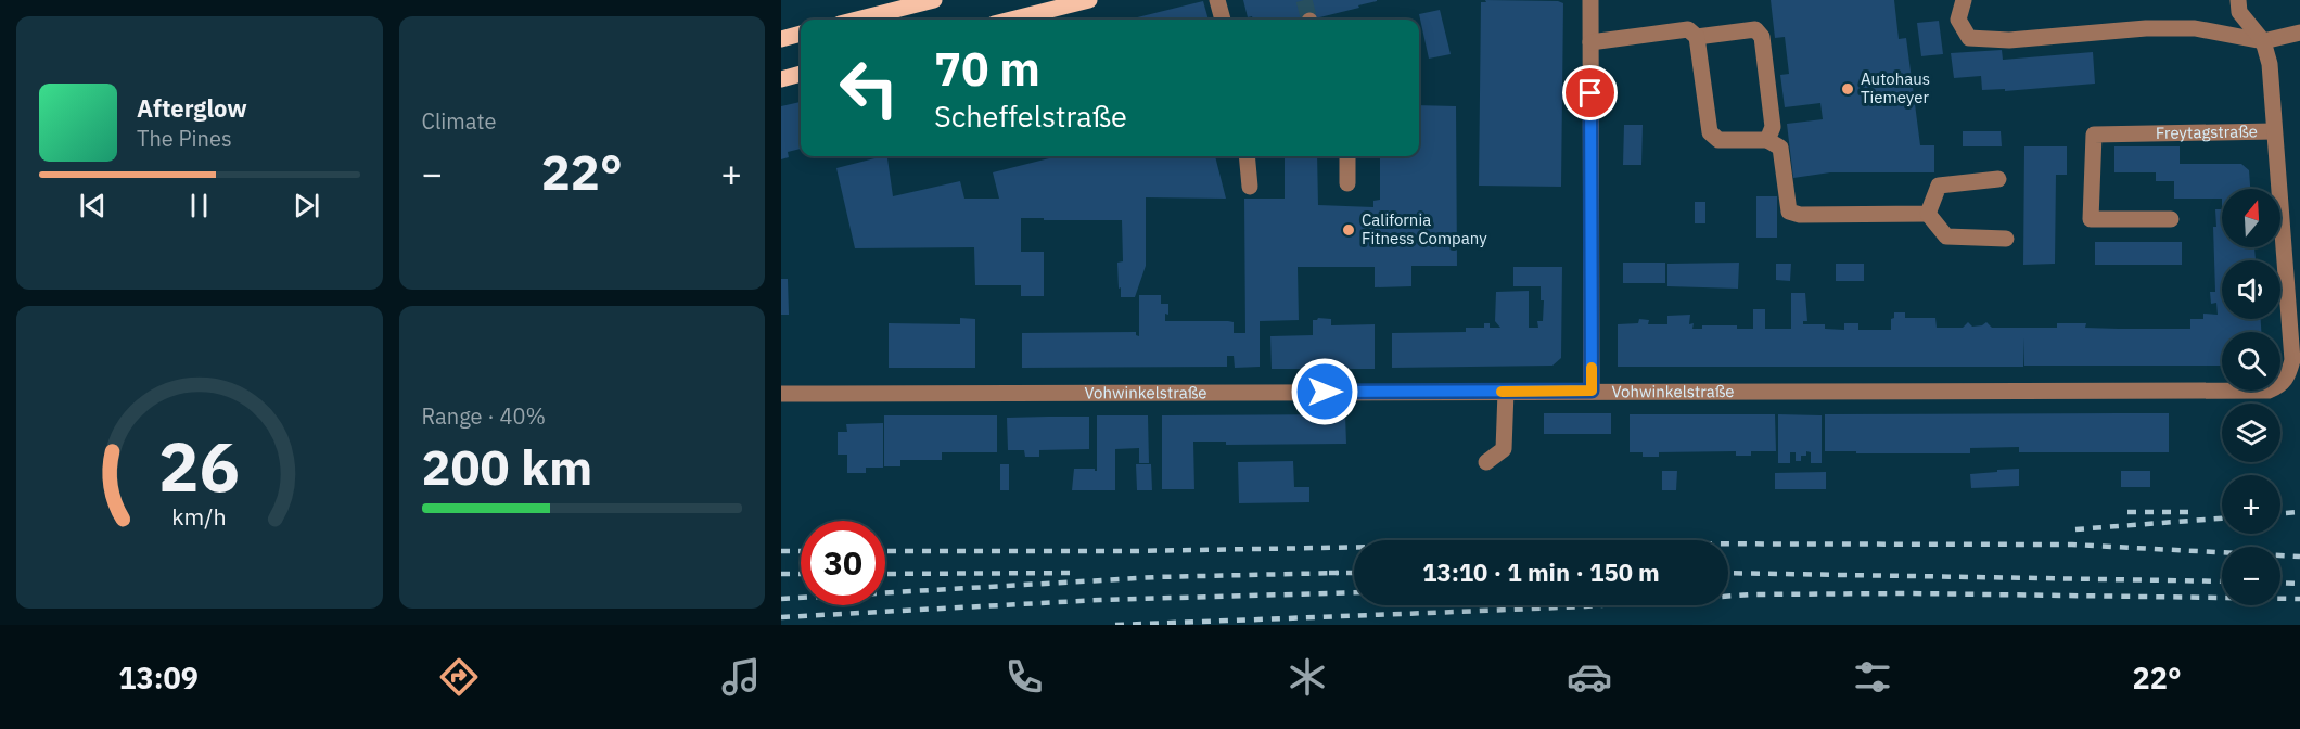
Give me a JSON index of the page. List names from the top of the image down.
{
  "streets": {
    "street": ["Freytagstraße", "Vohwinkelstraße"]
  },
  "crossings": [
    ["Freytagstraße", "Vohwinkelstraße"]
  ],
  "places": ["Autohaus Tiemeyer", "California Fitness Company"],
  "north": "top",
  "page": {
    "tile": [
      "Climate",
      ["Range · 40%", "200 km"]
    ],
    "turn": ["70 m", "Scheffelstraße"],
    "song": ["Afterglow", "The Pines"],
    "heat": ["−", "22°", "+"],
    "map_buttons": ["+", "−"],
    "limit": "30",
    "trip": "13:10 · 1 min · 150 m",
    "tabs": ["13:09", "22°"],
    "gauge": ["26", "km/h"]
  }
}
